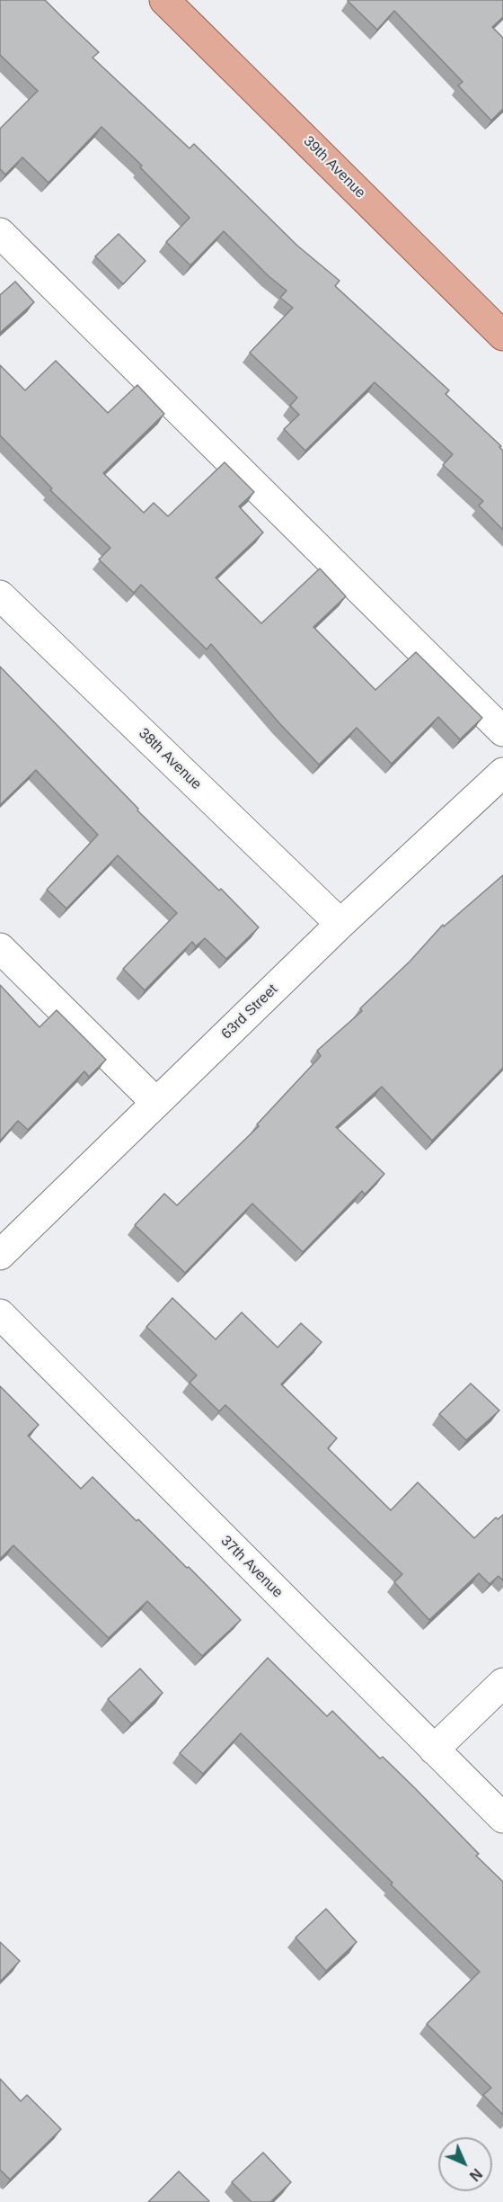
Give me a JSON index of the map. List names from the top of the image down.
{
  "streets": {
    "main road": ["39th Avenue"],
    "street": ["38th Avenue", "63rd Street", "37th Avenue"]
  },
  "crossings": [
    ["38th Avenue", "63rd Street"]
  ],
  "north": "bottom right"
}
